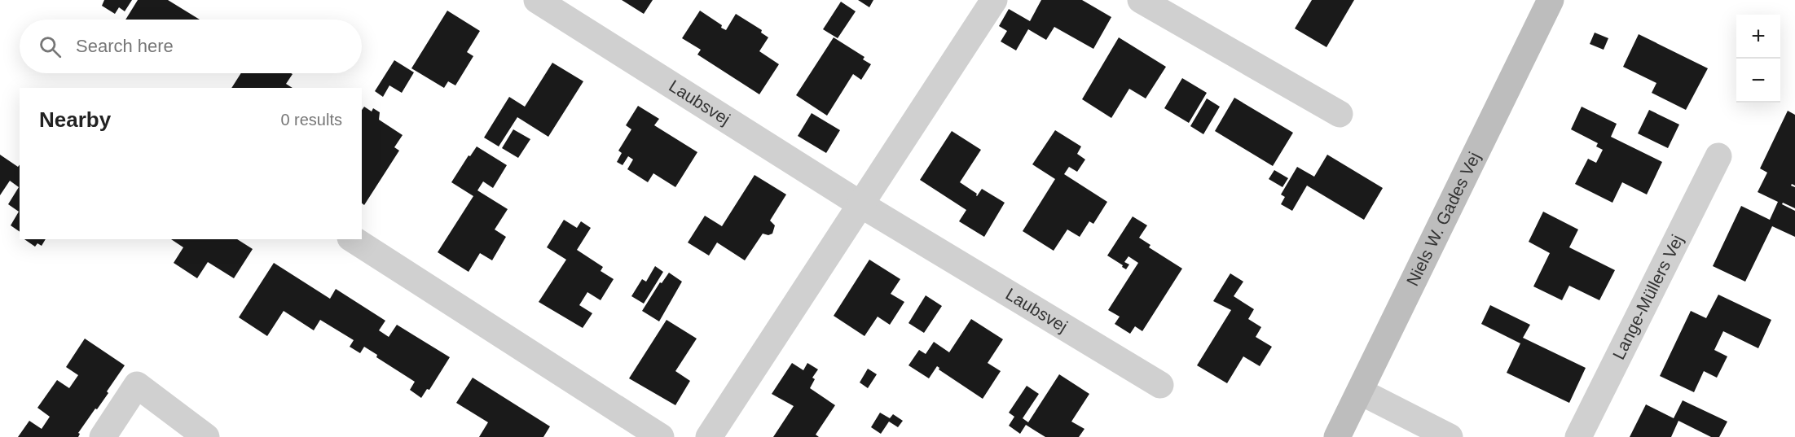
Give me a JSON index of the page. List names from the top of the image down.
{
  "streets": {
    "street": ["Laubsvej", "Niels W. Gades Vej", "Lange-Müllers Vej"]
  },
  "page": {
    "map_buttons": ["+", "−"],
    "search": "Search here",
    "heading": ["Nearby", "0 results"]
  }
}
